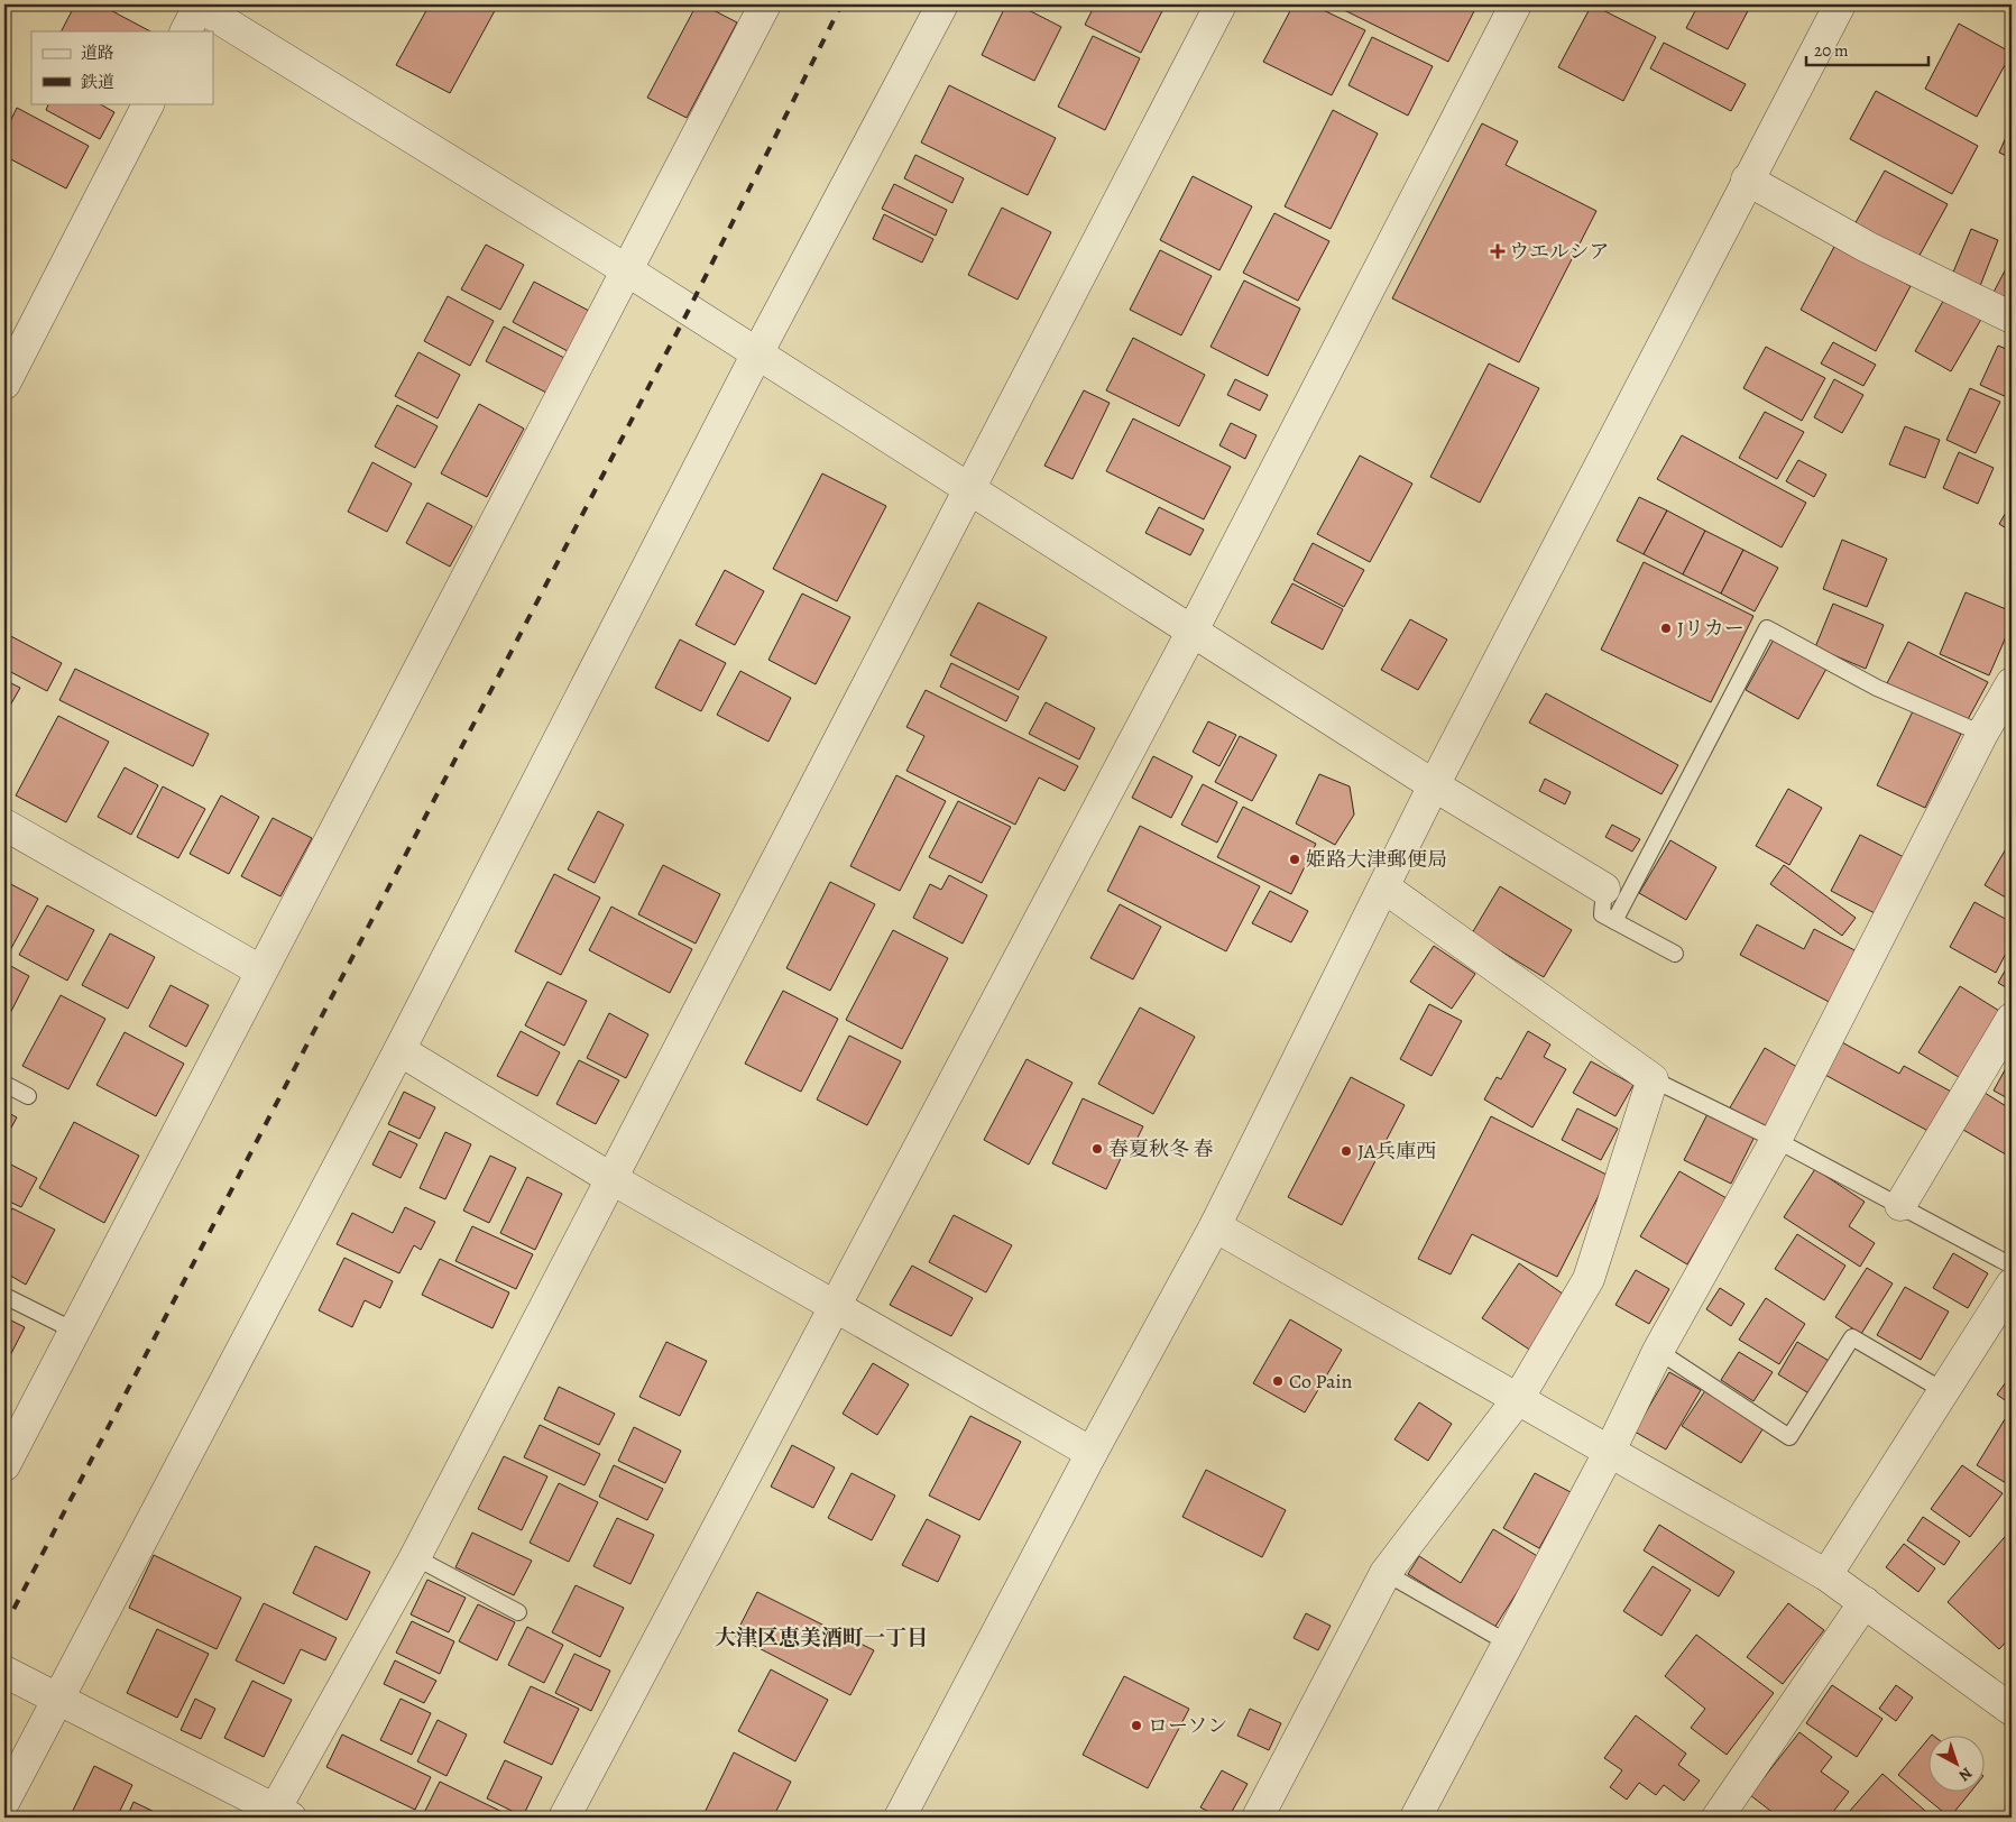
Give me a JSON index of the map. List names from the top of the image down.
{
  "districts": ["大津区恵美酒町一丁目"],
  "places": {
    "health": ["ウエルシア"],
    "other": [
      "Jリカー",
      "姫路大津郵便局",
      "春夏秋冬 春",
      "JA兵庫西",
      "Co Pain",
      "ローソン"
    ]
  },
  "legend": ["道路", "鉄道"],
  "scale_bar": "20 m",
  "north": "bottom right"
}
